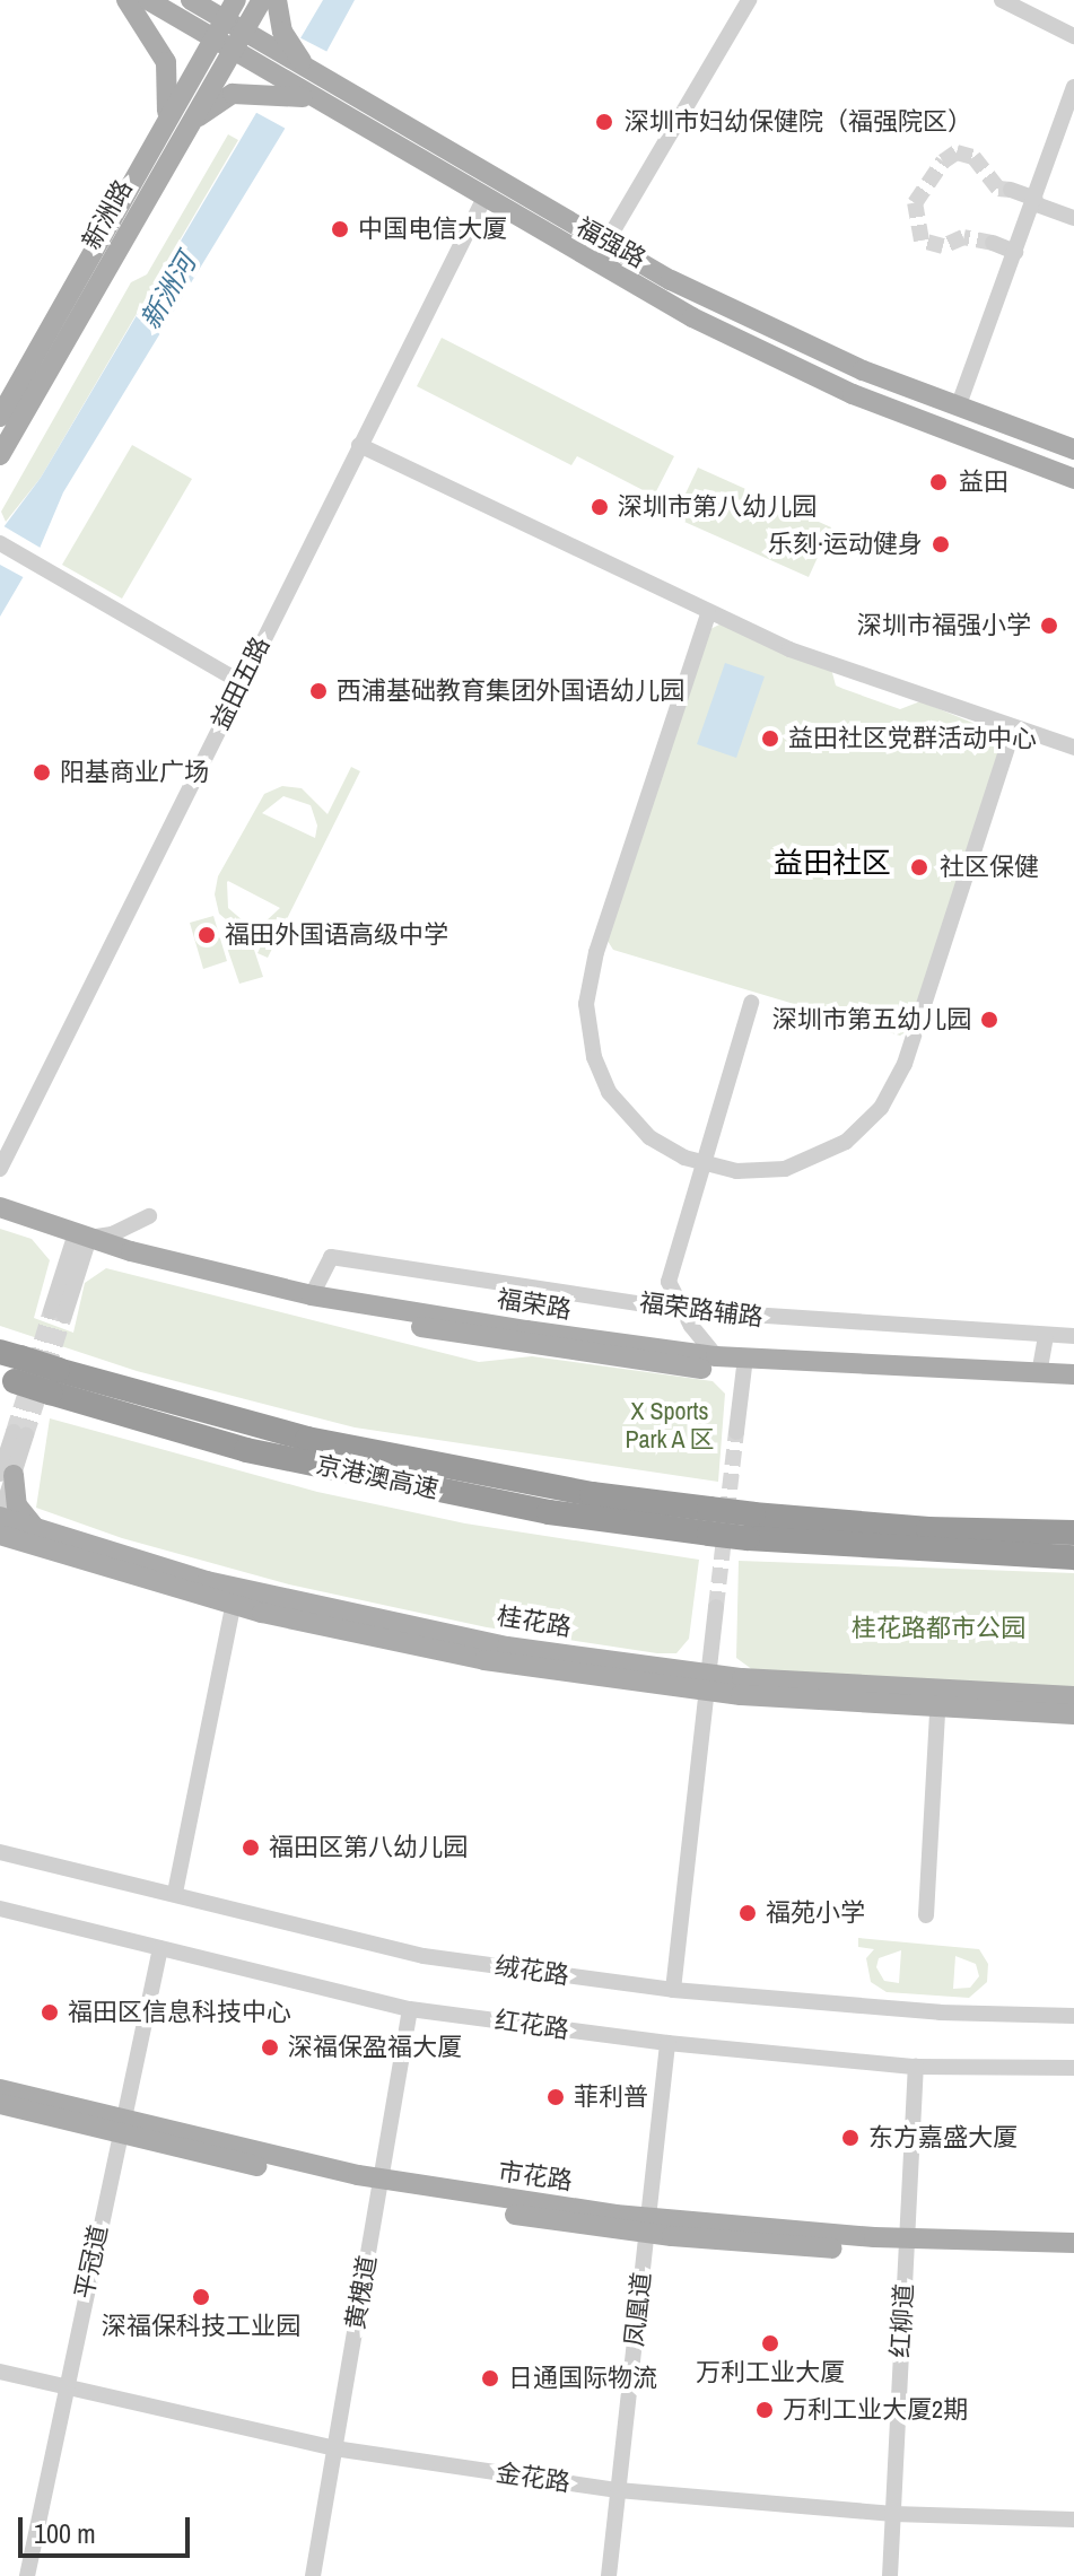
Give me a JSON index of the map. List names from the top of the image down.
{
  "streets": {
    "highway": ["京港澳高速"],
    "main road": [
      "新洲路",
      "福强路",
      "福荣路",
      "桂花路",
      "市花路"
    ],
    "street": [
      "益田五路",
      "福荣路辅路",
      "绒花路",
      "红花路",
      "平冠道",
      "黄槐道",
      "凤凰道",
      "红柳道",
      "金花路"
    ]
  },
  "crossings": [
    ["新洲路", "福强路"],
    ["福强路", "益田五路"],
    ["福荣路", "福荣路辅路"],
    ["红花路", "平冠道"],
    ["红花路", "黄槐道"],
    ["红花路", "凤凰道"],
    ["红花路", "红柳道"],
    ["市花路", "平冠道"],
    ["市花路", "黄槐道"],
    ["市花路", "凤凰道"],
    ["市花路", "红柳道"],
    ["平冠道", "金花路"],
    ["黄槐道", "金花路"],
    ["凤凰道", "金花路"],
    ["红柳道", "金花路"]
  ],
  "districts": ["益田社区"],
  "water": ["新洲河"],
  "parks": ["X Sports Park A 区", "桂花路都市公园"],
  "places": [
    "深圳市妇幼保健院（福强院区）",
    "中国电信大厦",
    "益田",
    "深圳市第八幼儿园",
    "乐刻·运动健身",
    "深圳市福强小学",
    "西浦基础教育集团外国语幼儿园",
    "益田社区党群活动中心",
    "阳基商业广场",
    "社区保健",
    "福田外国语高级中学",
    "深圳市第五幼儿园",
    "福田区第八幼儿园",
    "福苑小学",
    "福田区信息科技中心",
    "深福保盈福大厦",
    "菲利普",
    "东方嘉盛大厦",
    "深福保科技工业园",
    "万利工业大厦",
    "日通国际物流",
    "万利工业大厦2期"
  ],
  "scale_bar": "100 m"
}
